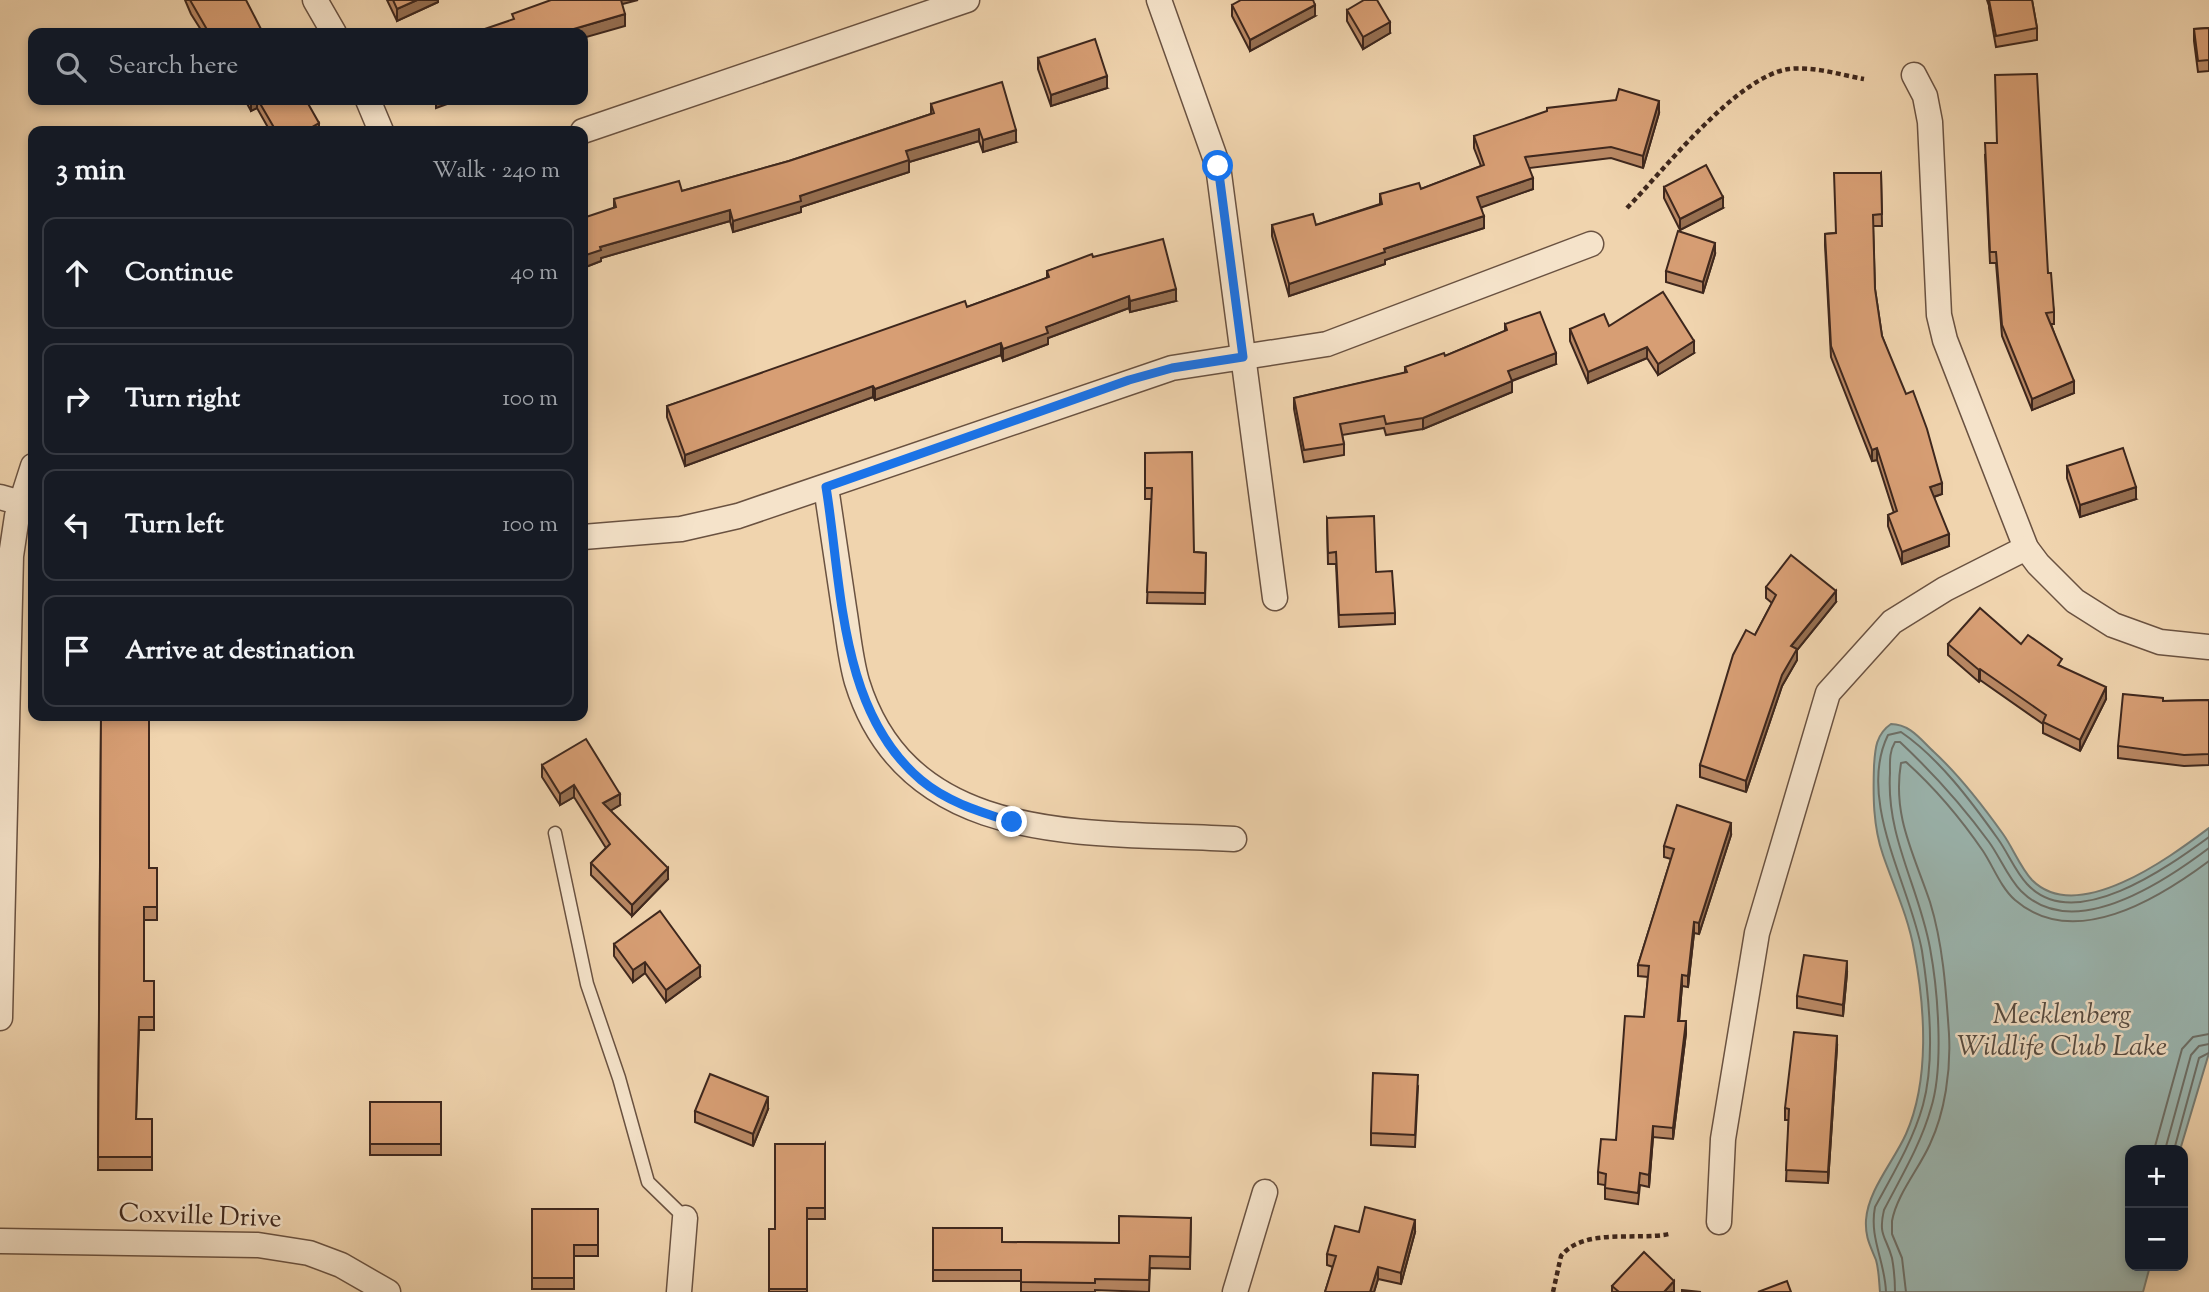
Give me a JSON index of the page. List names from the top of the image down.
{
  "streets": {
    "street": ["Coxville Drive"]
  },
  "water": ["Mecklenberg Wildlife Club Lake"],
  "page": {
    "search": "Search here",
    "heading": ["3 min", "Walk · 240 m"],
    "list": [
      ["Continue", "40 m"],
      ["Turn right", "100 m"],
      ["Turn left", "100 m"],
      "Arrive at destination"
    ],
    "map_buttons": ["+", "−"]
  }
}
